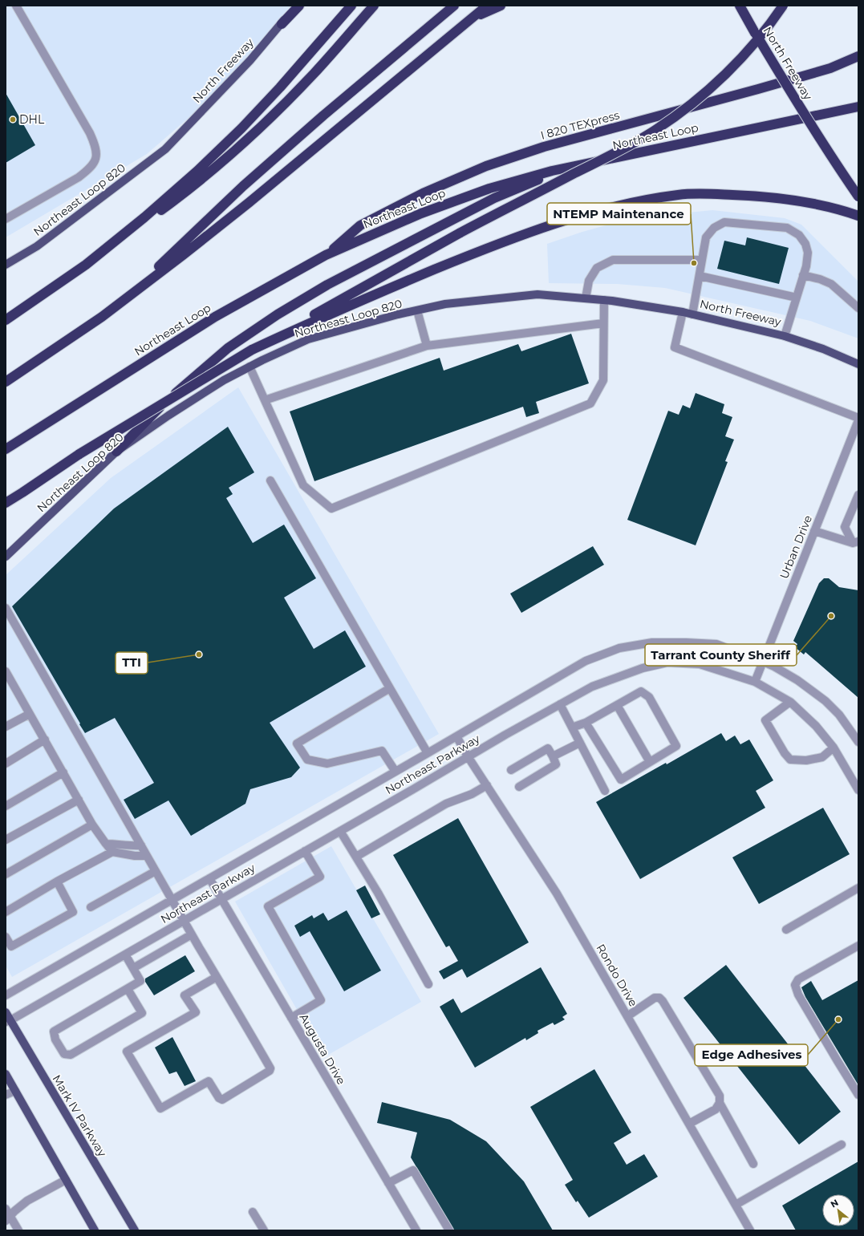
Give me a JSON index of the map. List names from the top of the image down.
{
  "streets": {
    "highway": ["North Freeway", "I 820 TEXpress", "Northeast Loop"],
    "main road": ["Northeast Loop 820", "Mark IV Parkway"],
    "street": [
      "Urban Drive",
      "Northeast Parkway",
      "Rondo Drive",
      "Augusta Drive"
    ]
  },
  "crossings": [
    ["North Freeway", "Northeast Loop 820"],
    ["I 820 TEXpress", "Northeast Loop"],
    ["Urban Drive", "Northeast Parkway"],
    ["Northeast Parkway", "Rondo Drive"],
    ["Northeast Parkway", "Augusta Drive"],
    ["Northeast Parkway", "Mark IV Parkway"]
  ],
  "places": [
    "DHL",
    "NTEMP Maintenance",
    "Tarrant County Sheriff",
    "TTI",
    "Edge Adhesives"
  ],
  "north": "top left"
}
